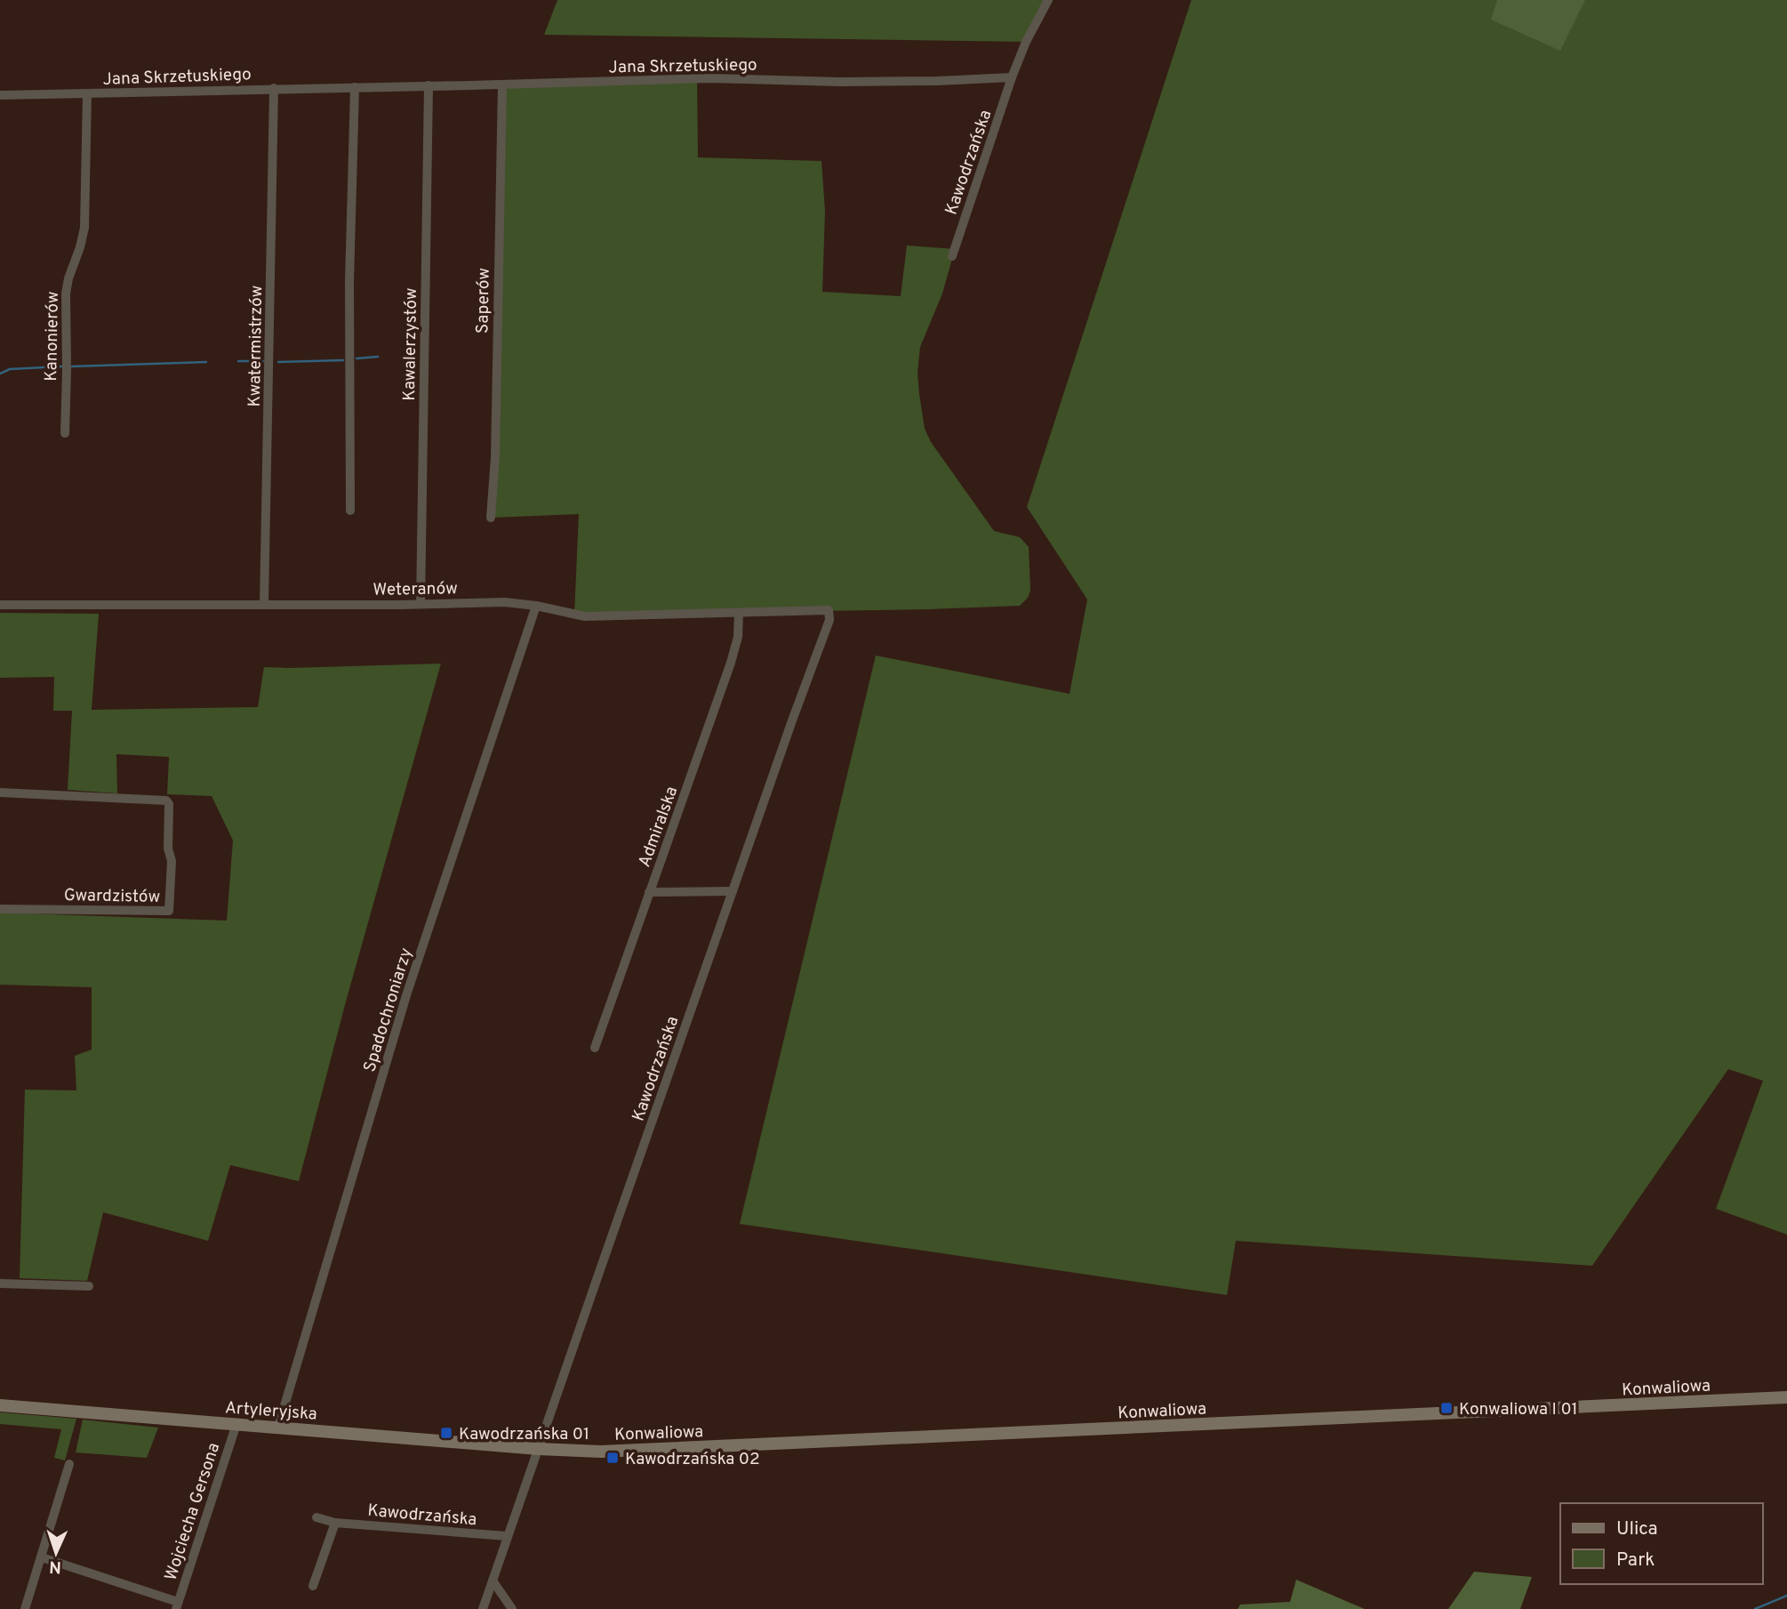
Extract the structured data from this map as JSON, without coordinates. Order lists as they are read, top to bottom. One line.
{"streets":{"street":["Jana Skrzetuskiego","Kawodrzańska","Saperów","Kanonierów","Kawalerzystów","Kwatermistrzów","Weteranów","Admiralska","Gwardzistów","Spadochroniarzy","Konwaliowa","Artyleryjska","Wojciecha Gersona"]},"crossings":[["Jana Skrzetuskiego","Kawodrzańska"],["Jana Skrzetuskiego","Saperów"],["Jana Skrzetuskiego","Kanonierów"],["Jana Skrzetuskiego","Kawalerzystów"],["Jana Skrzetuskiego","Kwatermistrzów"],["Kawodrzańska","Weteranów"],["Kawodrzańska","Konwaliowa"],["Kawodrzańska","Artyleryjska"],["Kawalerzystów","Weteranów"],["Kwatermistrzów","Weteranów"],["Weteranów","Admiralska"],["Weteranów","Spadochroniarzy"],["Spadochroniarzy","Artyleryjska"],["Konwaliowa","Artyleryjska"],["Artyleryjska","Wojciecha Gersona"]],"places":{"transit":["Konwaliowa I 01","Kawodrzańska 01","Kawodrzańska 02"]},"legend":["Ulica","Park"],"north":"bottom"}
